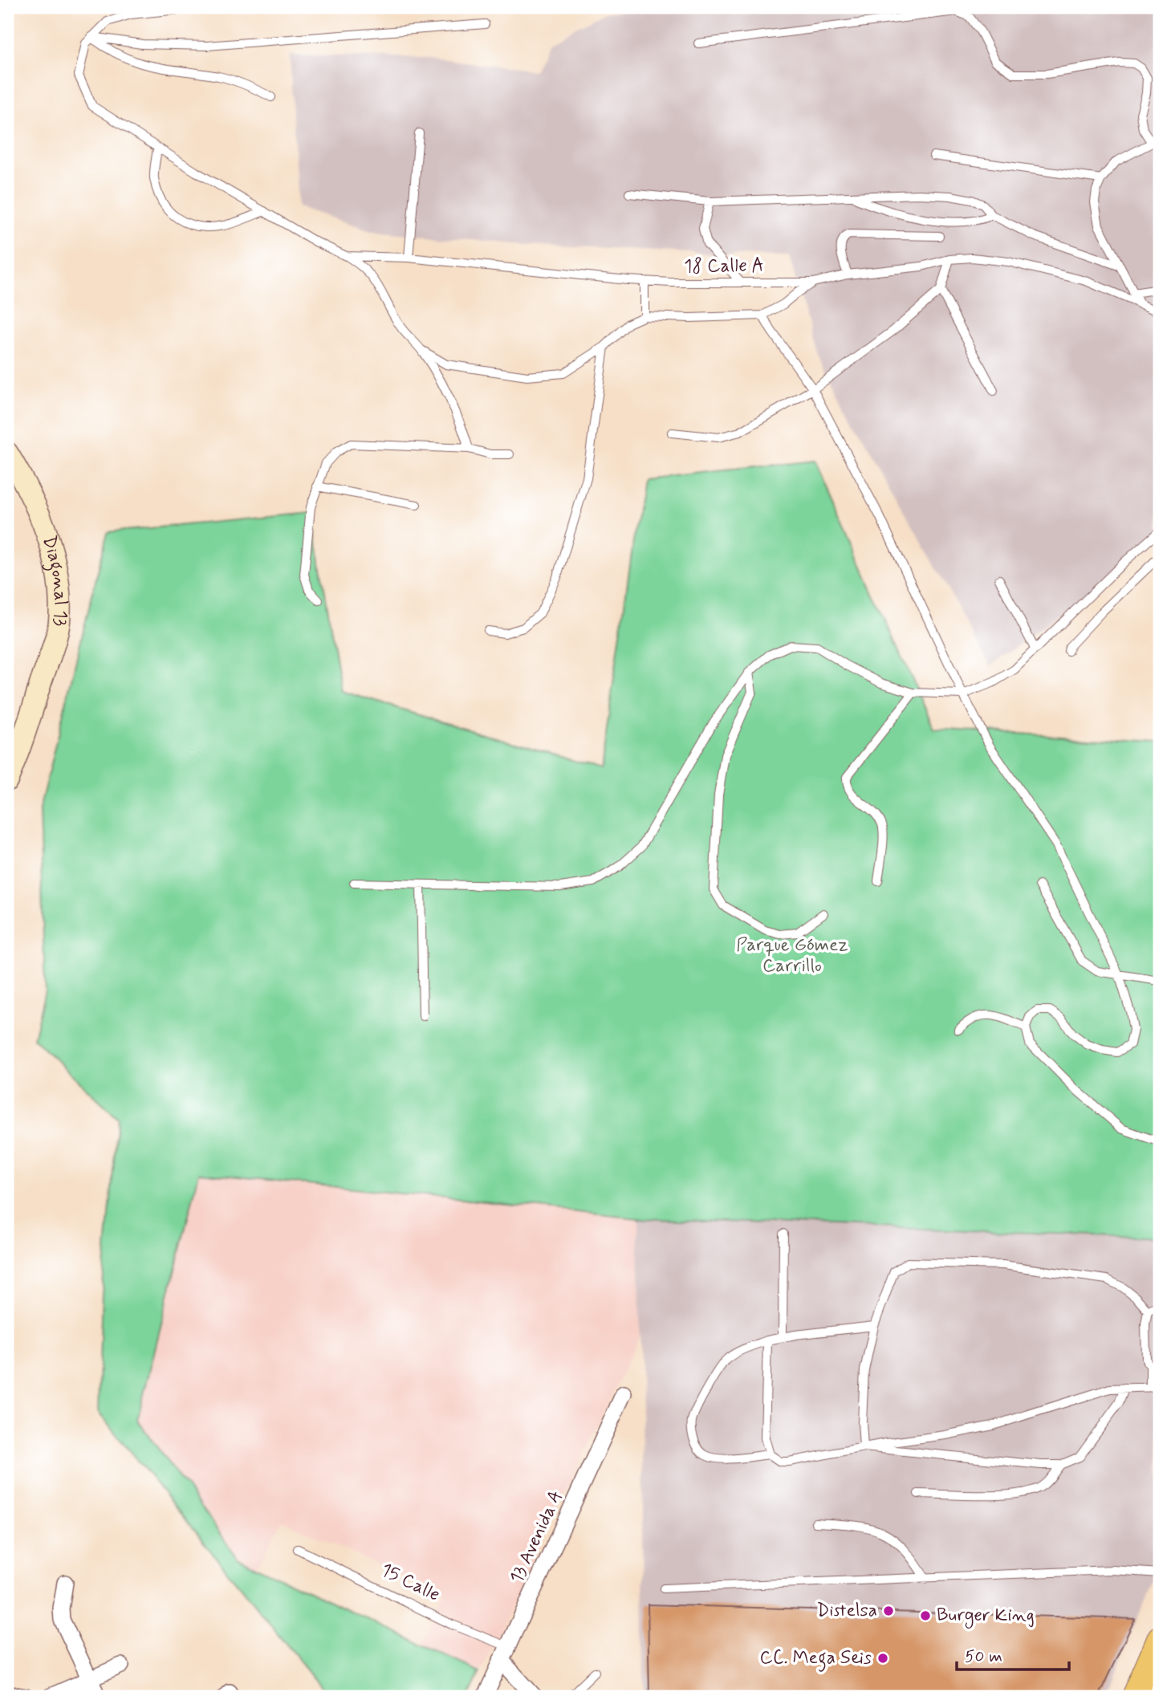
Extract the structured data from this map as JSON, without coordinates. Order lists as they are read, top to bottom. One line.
{"streets":{"street":["Diagonal 13","13 Avenida A","15 Calle"],"lane":["18 Calle A"]},"crossings":[["13 Avenida A","15 Calle"]],"parks":["Parque Gómez Carrillo"],"places":["Distelsa","Burger King","CC. Mega Seis"],"scale_bar":"50 m"}
